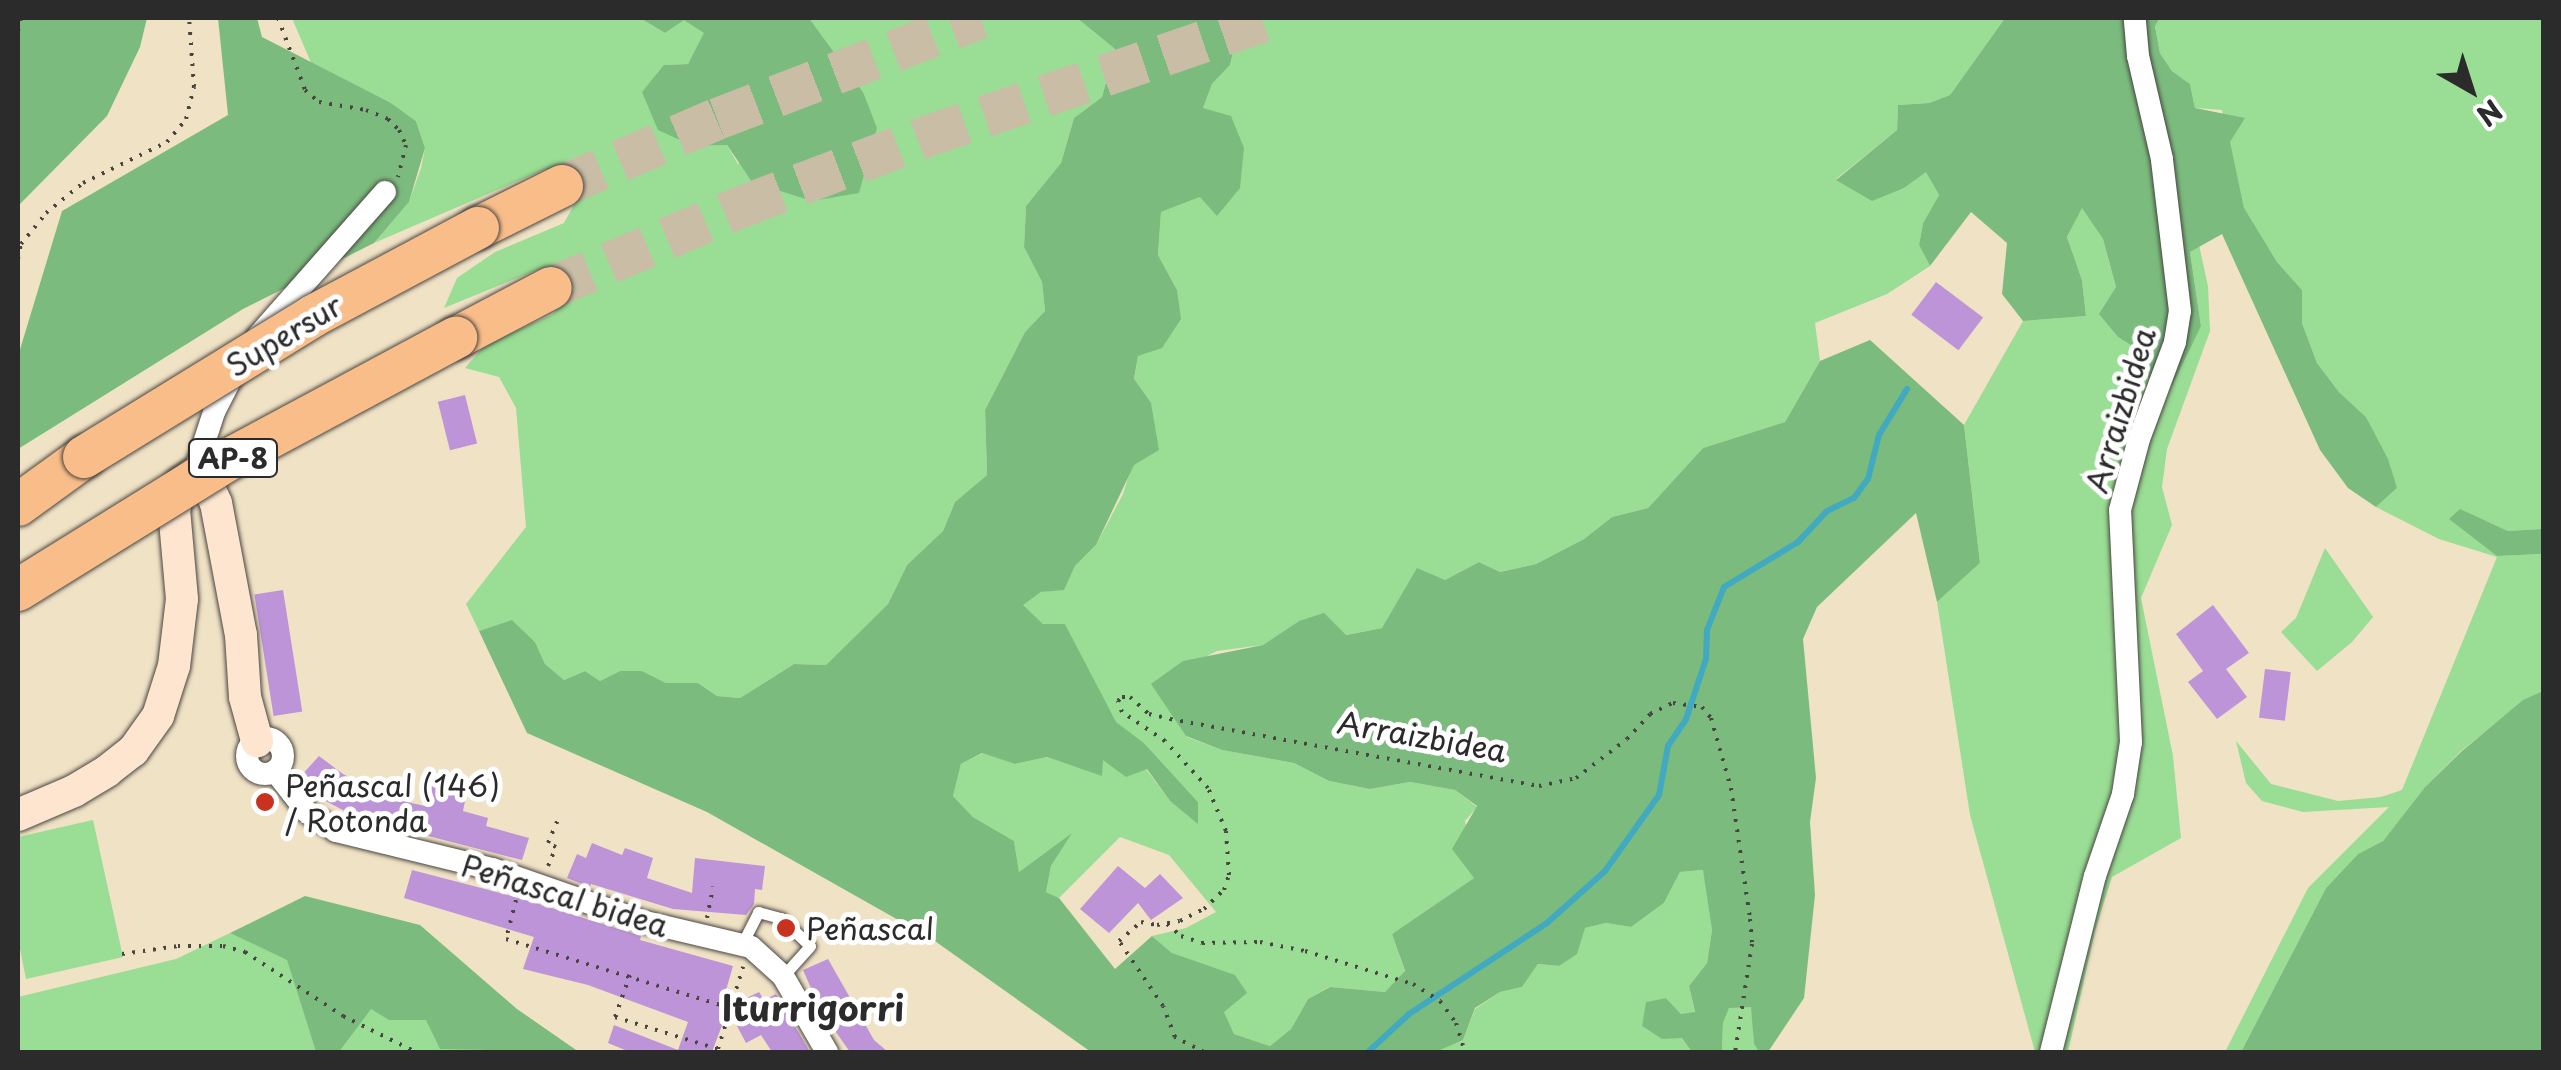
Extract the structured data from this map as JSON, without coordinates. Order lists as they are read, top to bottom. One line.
{"streets":{"highway":["Supersur","AP-8"],"street":["Arraizbidea","Peñascal bidea"]},"districts":["Iturrigorri"],"places":["Peñascal (146) / Rotonda","Peñascal"],"north":"bottom right"}
